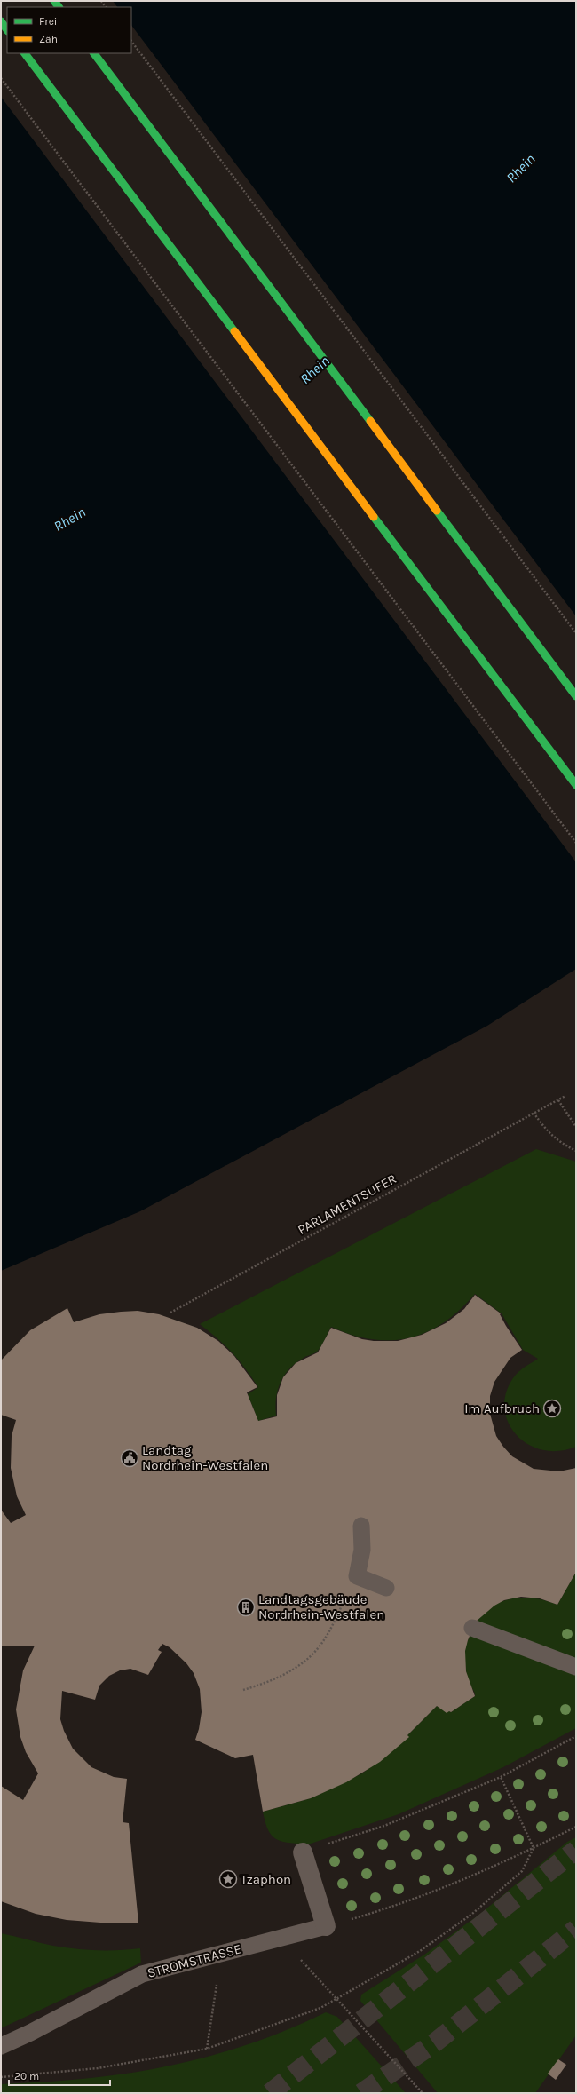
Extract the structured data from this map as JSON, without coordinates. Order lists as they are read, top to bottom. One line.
{"streets":{"lane":["STROMSTRASSE"],"path":["PARLAMENTSUFER"]},"water":["Rhein"],"places":{"place":["Im Aufbruch","Tzaphon"],"public building":["Landtag Nordrhein-Westfalen"],"building":["Landtagsgebäude Nordrhein-Westfalen"]},"legend":["Frei","Zäh"],"scale_bar":"20 m"}
